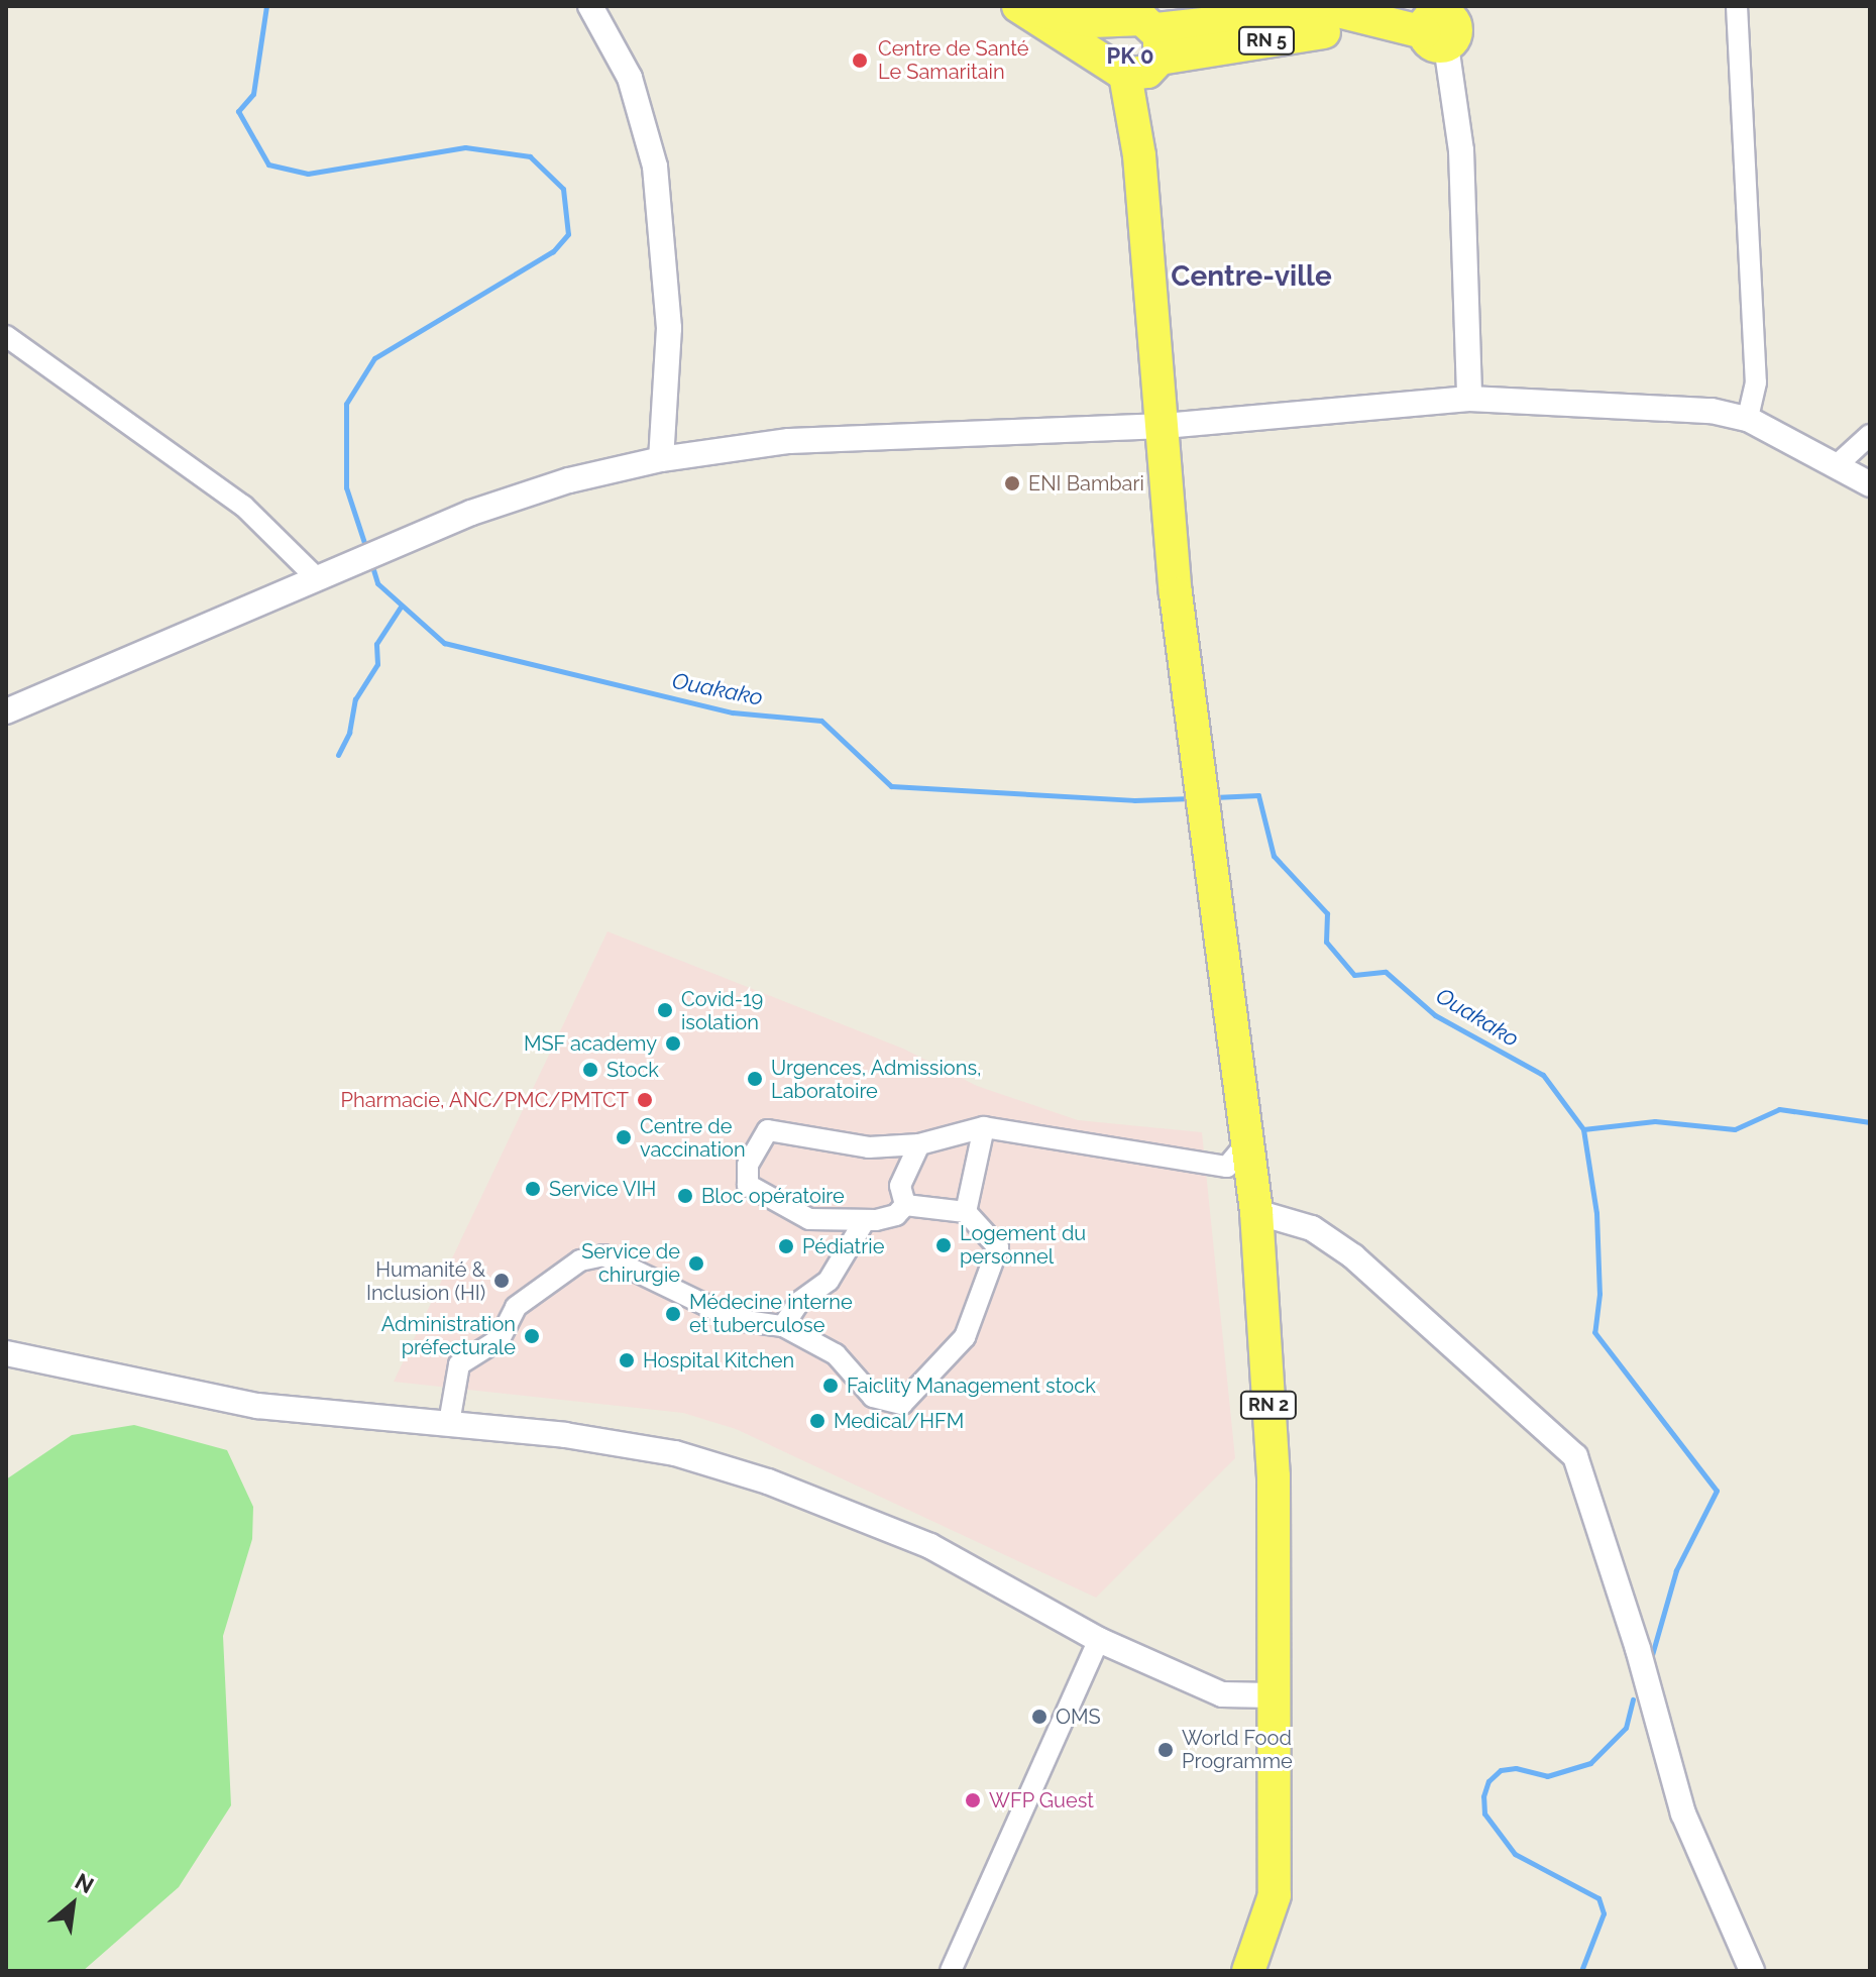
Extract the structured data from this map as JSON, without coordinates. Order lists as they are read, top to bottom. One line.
{"streets":{"main road":["RN 5","RN 2"]},"crossings":[["RN 5","RN 2"]],"districts":["PK 0","Centre-ville"],"water":["Ouakako"],"places":["Centre de Santé Le Samaritain","ENI Bambari","Covid-19 isolation","MSF academy","Stock","Urgences, Admissions, Laboratoire","Pharmacie, ANC/PMC/PMTCT","Centre de vaccination","Service VIH","Bloc opératoire","Logement du personnel","Pédiatrie","Service de chirurgie","Humanité & Inclusion (HI)","Médecine interne et tuberculose","Administration préfecturale","Hospital Kitchen","Faiclity Management stock","Medical/HFM","OMS","World Food Programme","WFP Guest"],"north":"top right"}
